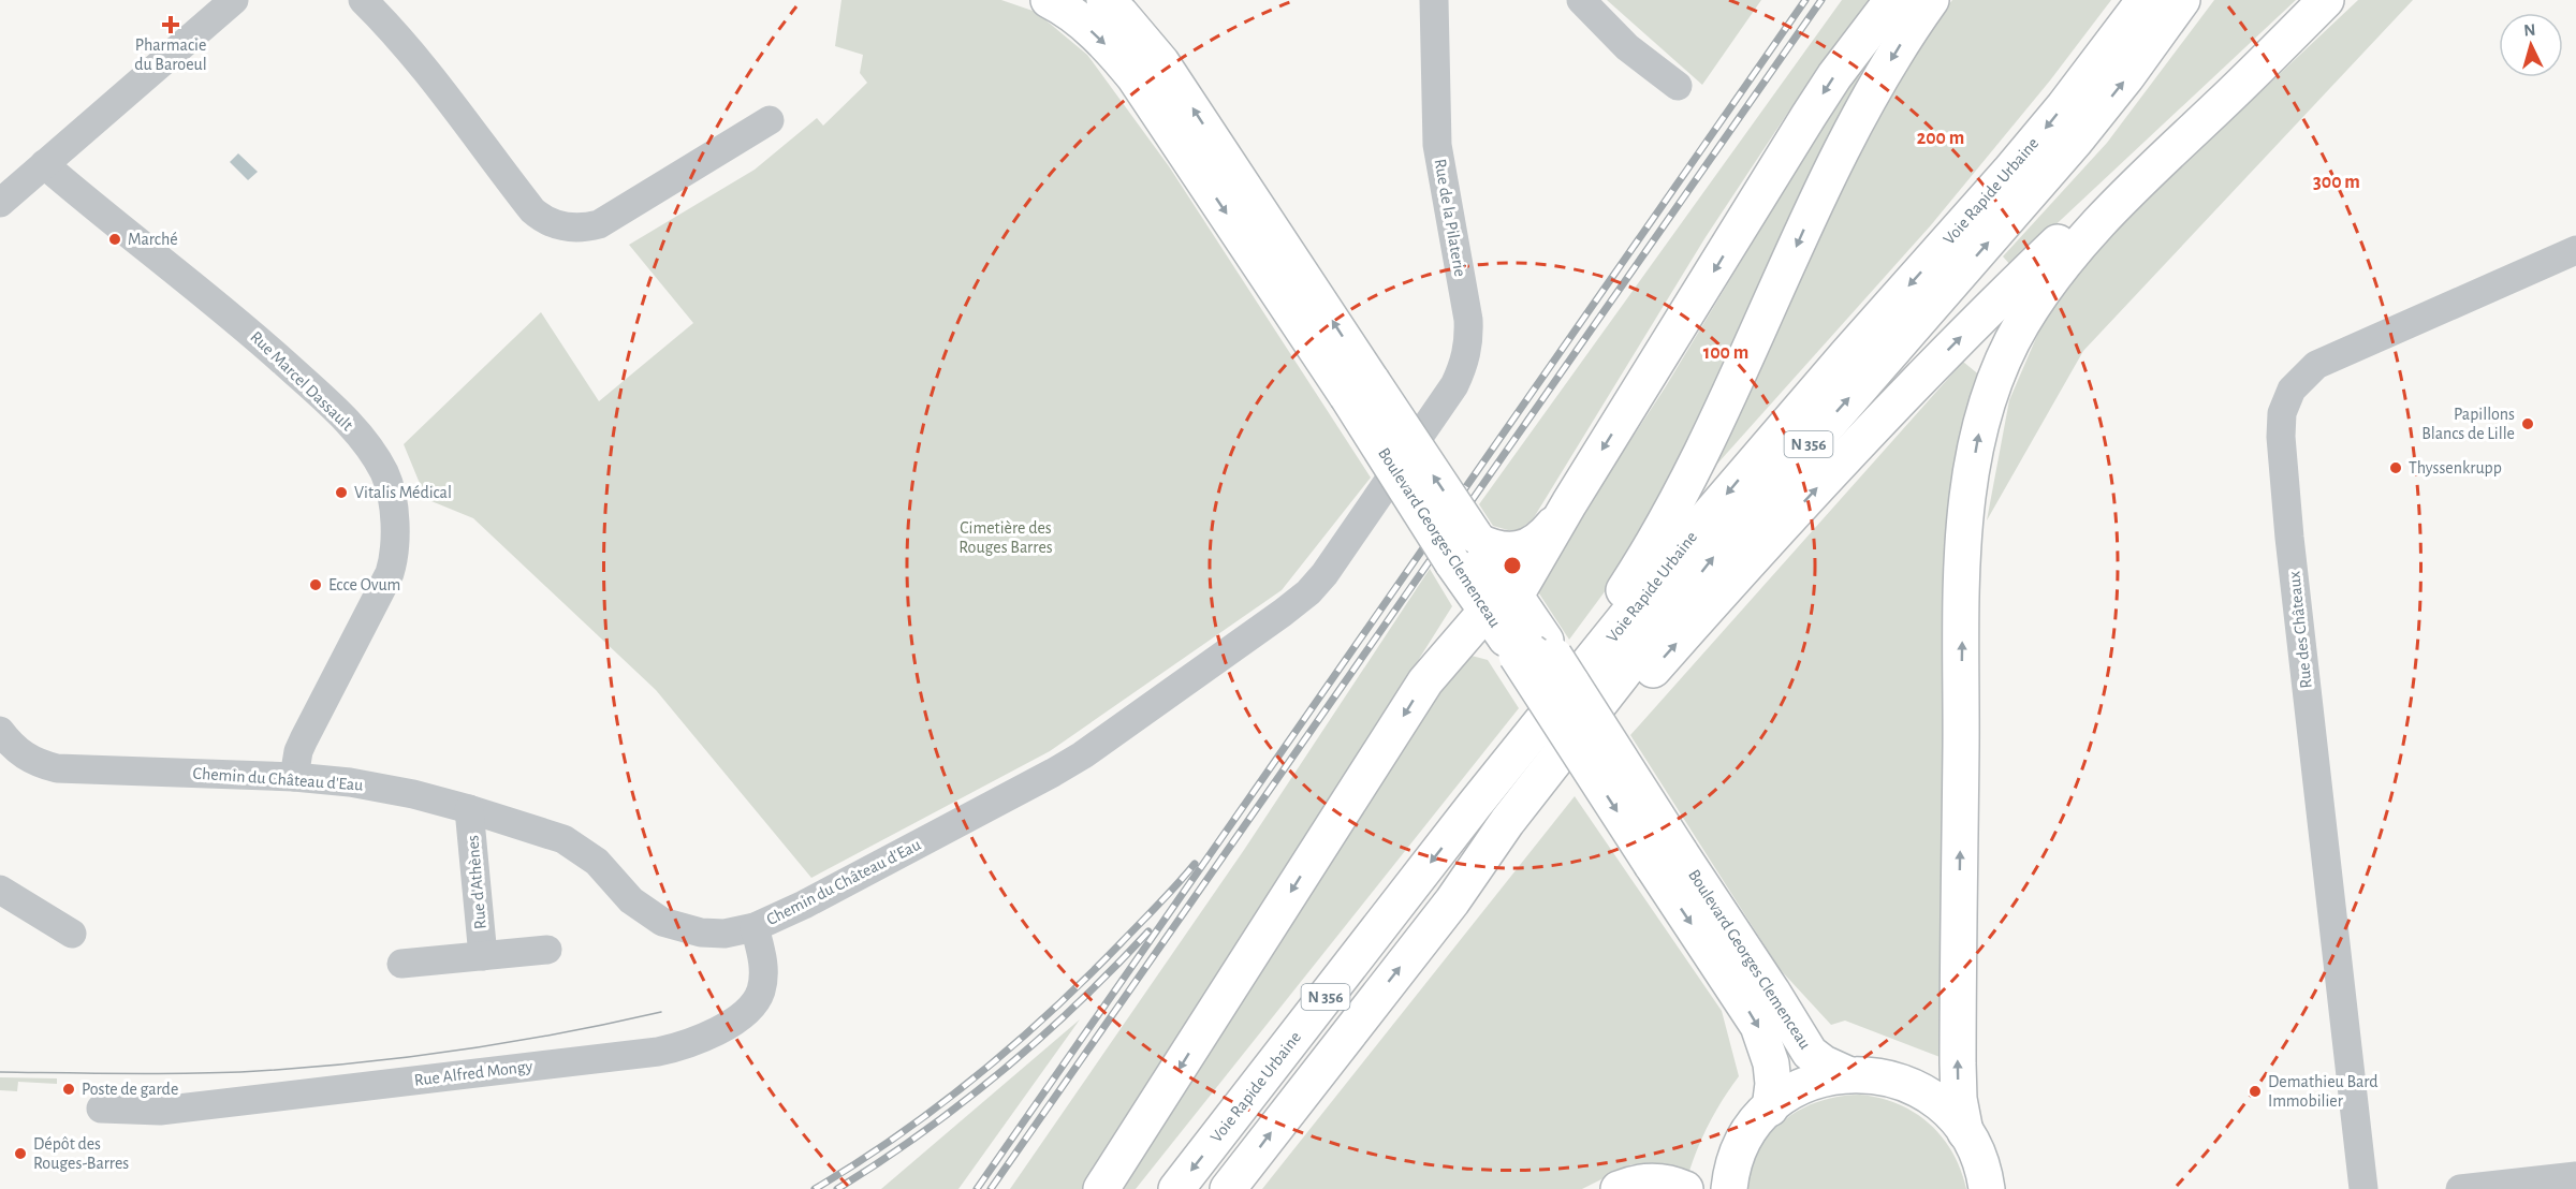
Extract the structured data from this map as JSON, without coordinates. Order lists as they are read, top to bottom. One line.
{"streets":{"main road":["Voie Rapide Urbaine","N 356","Boulevard Georges Clemenceau"],"street":["Rue de la Pilaterie","Rue Marcel Dassault","Rue des Châteaux","Chemin du Château d'Eau","Rue d'Athènes","Rue Alfred Mongy"]},"crossings":[["Rue de la Pilaterie","Chemin du Château d'Eau"],["Rue Marcel Dassault","Chemin du Château d'Eau"],["Chemin du Château d'Eau","Rue d'Athènes"],["Chemin du Château d'Eau","Rue Alfred Mongy"]],"parks":["Cimetière des Rouges Barres"],"places":{"health":["Pharmacie du Baroeul"],"other":["Marché","Papillons Blancs de Lille","Thyssenkrupp","Vitalis Médical","Ecce Ovum","Poste de garde","Demathieu Bard Immobilier","Dépôt des Rouges-Barres"]},"north":"top","rings":["200 m","300 m","100 m"]}
